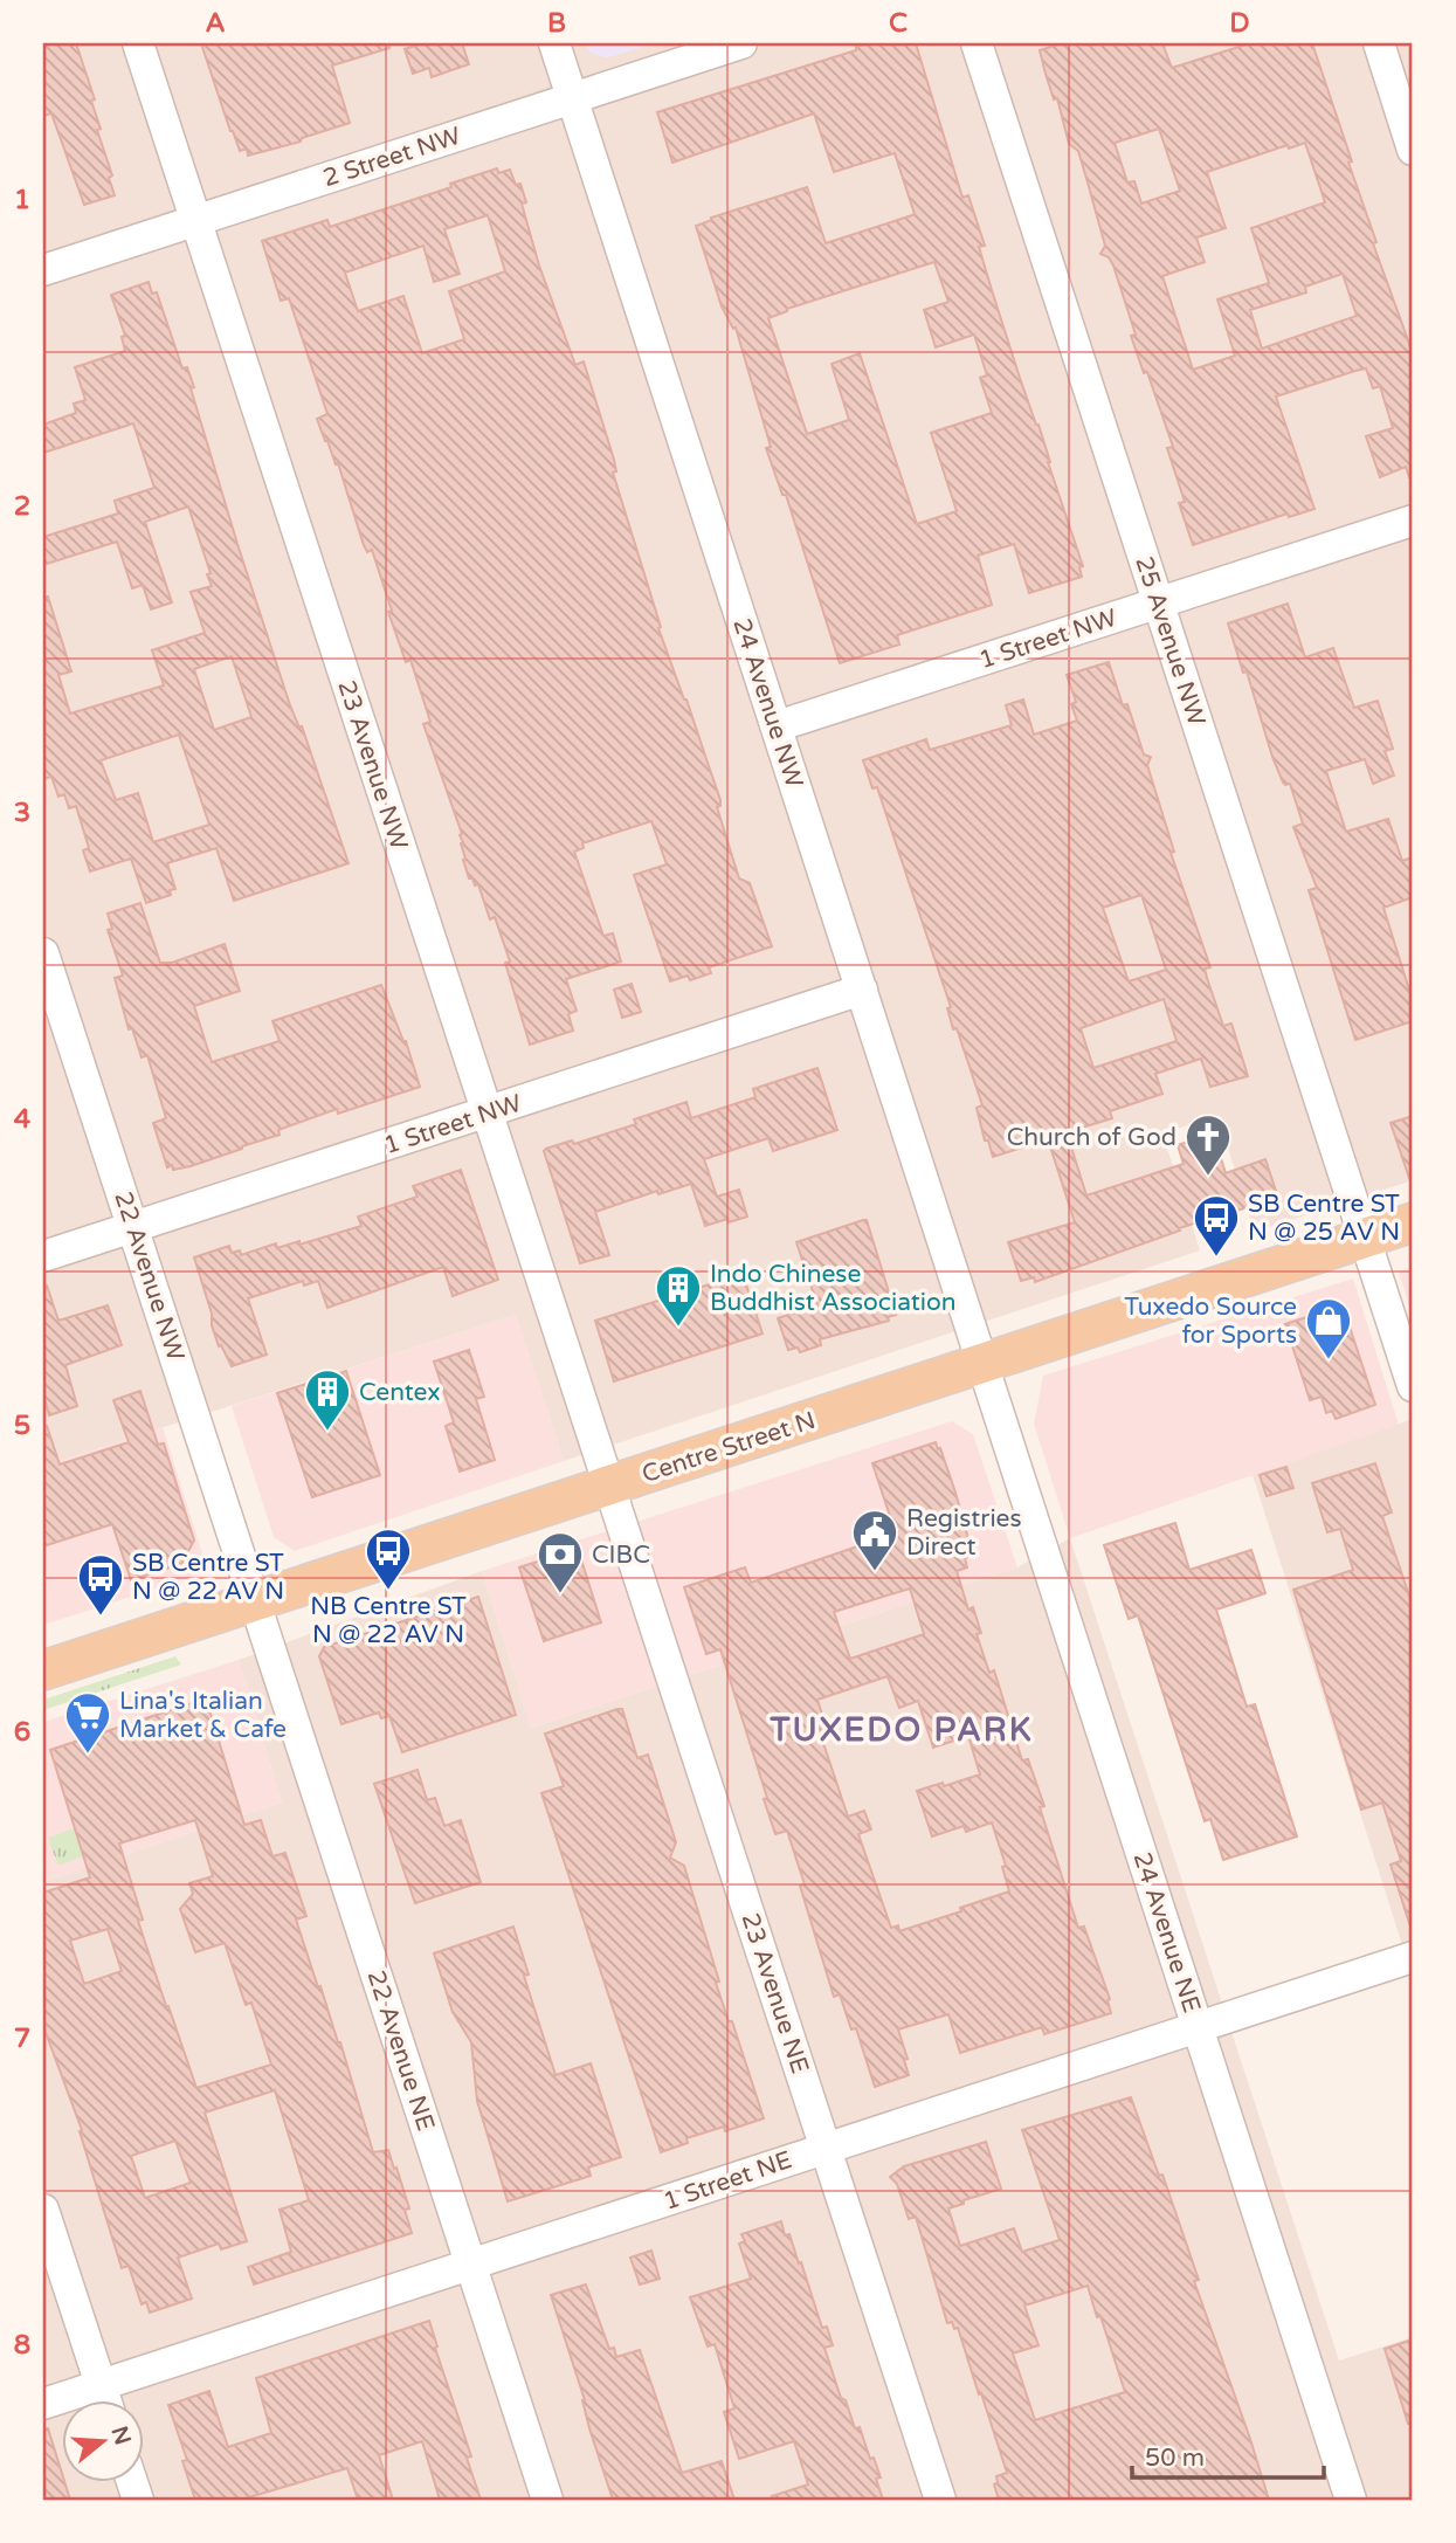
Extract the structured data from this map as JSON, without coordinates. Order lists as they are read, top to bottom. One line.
{"streets":{"main road":["Centre Street N"],"street":["2 Street NW","1 Street NW","25 Avenue NW","24 Avenue NW","23 Avenue NW","22 Avenue NW","24 Avenue NE","23 Avenue NE","22 Avenue NE","1 Street NE"]},"crossings":[["2 Street NW","24 Avenue NW"],["2 Street NW","23 Avenue NW"],["1 Street NW","25 Avenue NW"],["1 Street NW","24 Avenue NW"],["1 Street NW","23 Avenue NW"],["1 Street NW","22 Avenue NW"],["25 Avenue NW","Centre Street N"],["24 Avenue NW","Centre Street N"],["24 Avenue NW","24 Avenue NE"],["23 Avenue NW","Centre Street N"],["23 Avenue NW","23 Avenue NE"],["22 Avenue NW","Centre Street N"],["22 Avenue NW","22 Avenue NE"],["Centre Street N","24 Avenue NE"],["Centre Street N","23 Avenue NE"],["Centre Street N","22 Avenue NE"],["24 Avenue NE","1 Street NE"],["23 Avenue NE","1 Street NE"],["22 Avenue NE","1 Street NE"]],"districts":["TUXEDO PARK"],"places":{"church":["Church of God"],"bus stop":["SB Centre ST N @ 25 AV N","NB Centre ST N @ 22 AV N","SB Centre ST N @ 22 AV N"],"building":["Indo Chinese Buddhist Association","Centex"],"shop":["Tuxedo Source for Sports"],"public building":["Registries Direct"],"bank":["CIBC"],"supermarket":["Lina's Italian Market & Cafe"]},"scale_bar":"50 m","north":"right","grid":{"columns":["A","B","C","D"],"rows":["1","2","3","4","5","6","7","8"]}}
